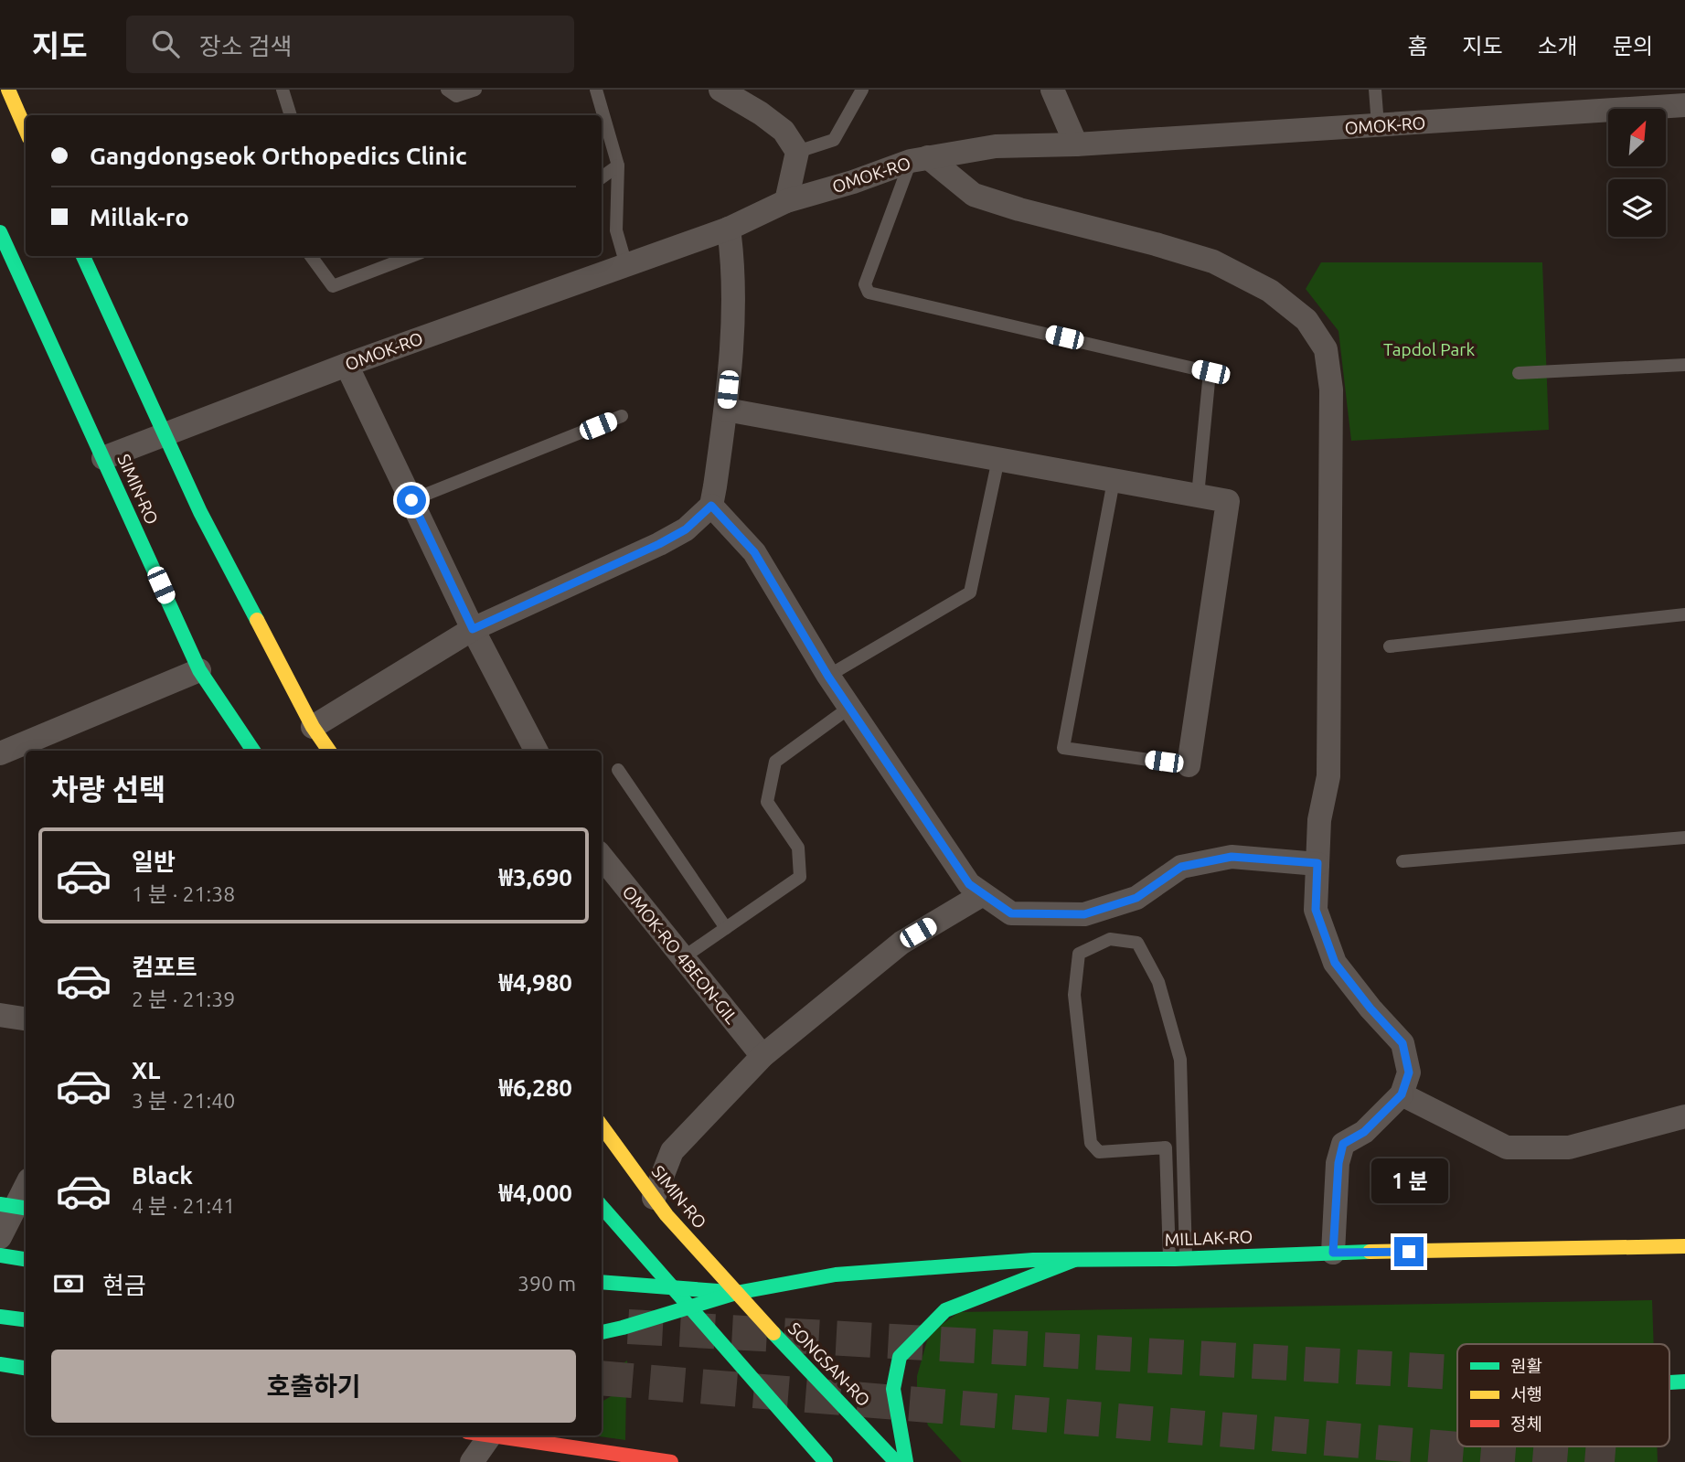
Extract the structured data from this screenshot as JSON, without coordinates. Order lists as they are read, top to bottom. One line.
{"streets":{"main road":["SIMIN-RO","MILLAK-RO","SONGSAN-RO"],"street":["OMOK-RO","OMOK-RO 4BEON-GIL"]},"crossings":[["OMOK-RO","SIMIN-RO"],["SIMIN-RO","MILLAK-RO"],["SIMIN-RO","SONGSAN-RO"],["MILLAK-RO","SONGSAN-RO"]],"parks":["Tapdol Park"],"legend":["원활","서행","정체"],"north":"top right","page":{"header":"지도","search":"장소 검색","nav":["홈","지도","소개","문의"],"banner":["Gangdongseok Orthopedics Clinic","Millak-ro"],"heading":"차량 선택","list":[{"name":"일반","note":"1 분 · 21:38","value":"₩3,690"},{"name":"컴포트","note":"2 분 · 21:39","value":"₩4,980"},{"name":"XL","note":"3 분 · 21:40","value":"₩6,280"},{"name":"Black","note":"4 분 · 21:41","value":"₩4,000"}],"bubble":"1 분","pay":["현금","390 m"],"buttons":"호출하기"}}
